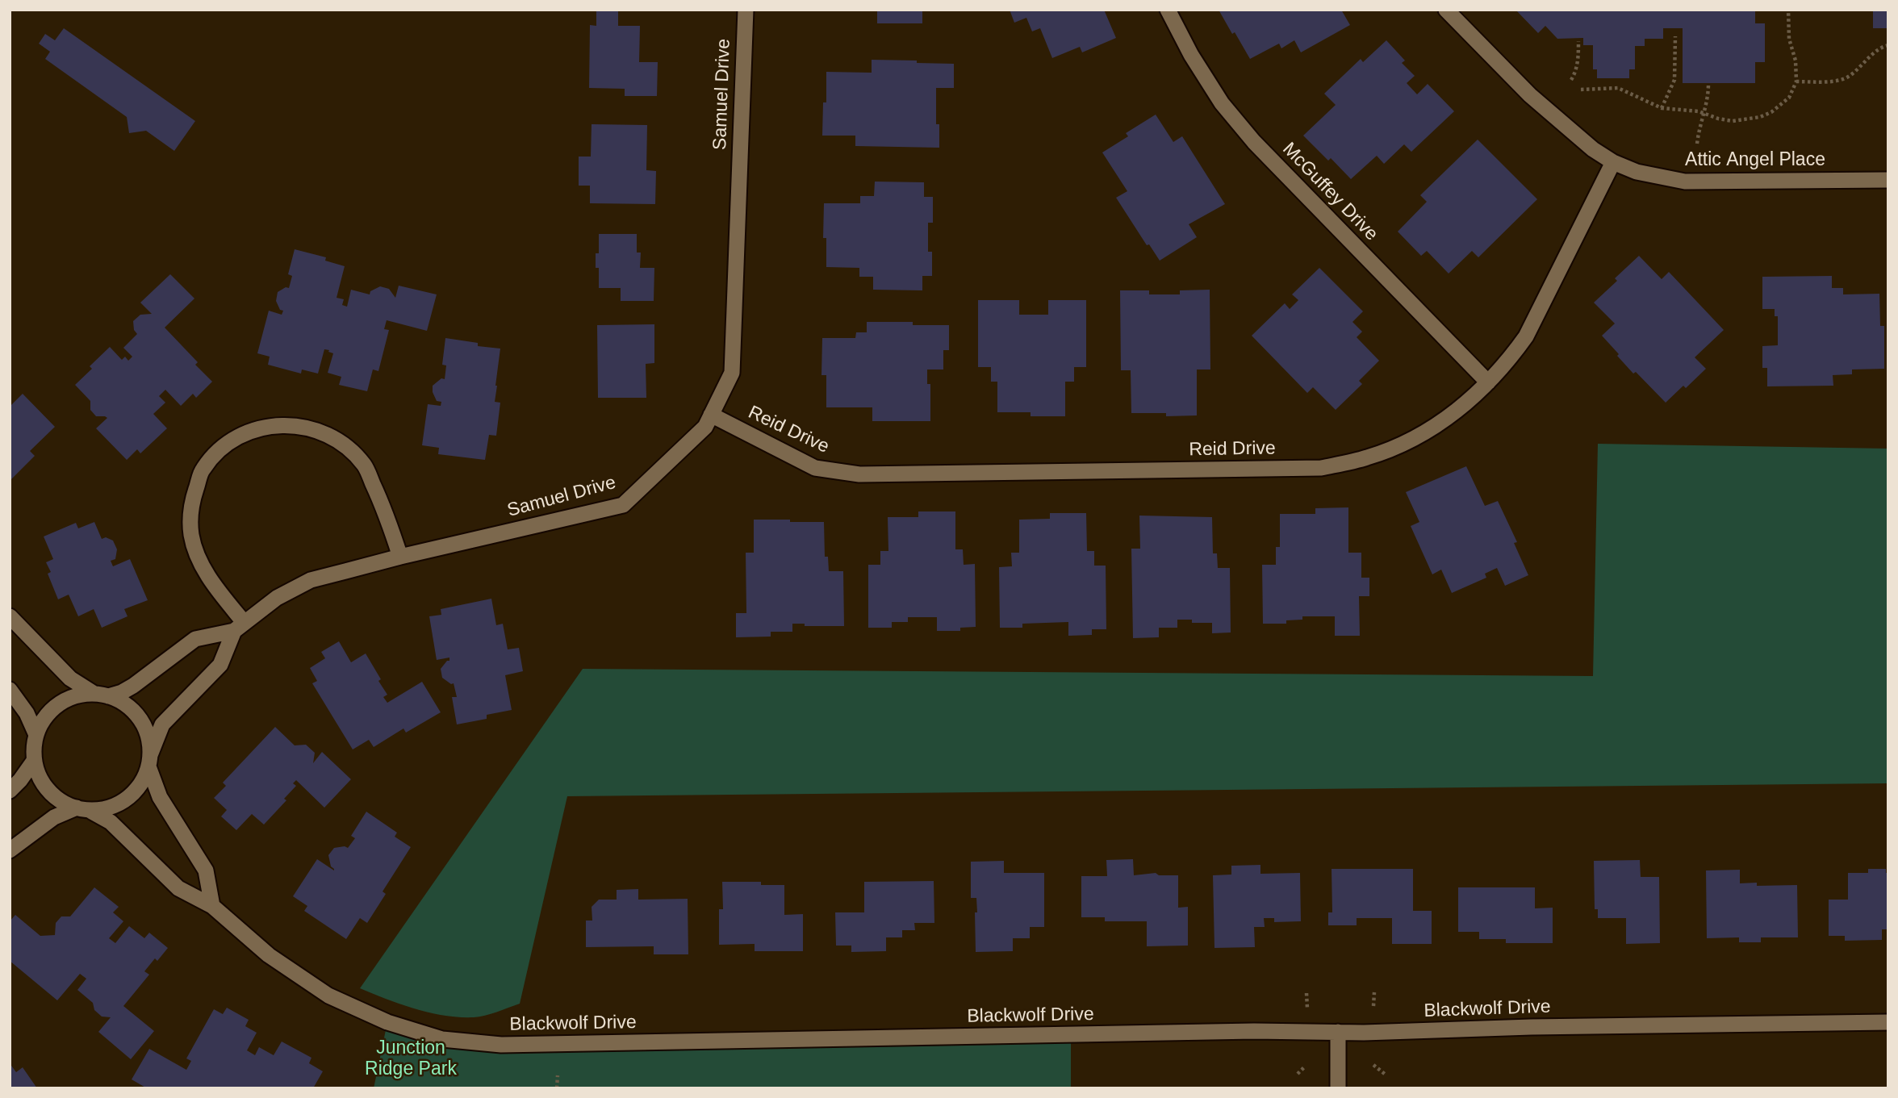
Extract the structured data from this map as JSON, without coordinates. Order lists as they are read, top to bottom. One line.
{"streets":{"street":["Samuel Drive","Attic Angel Place","McGuffey Drive","Reid Drive","Blackwolf Drive"]},"crossings":[["Samuel Drive","Reid Drive"],["Samuel Drive","Blackwolf Drive"],["Attic Angel Place","Reid Drive"],["McGuffey Drive","Reid Drive"]],"parks":["Junction Ridge Park"]}
